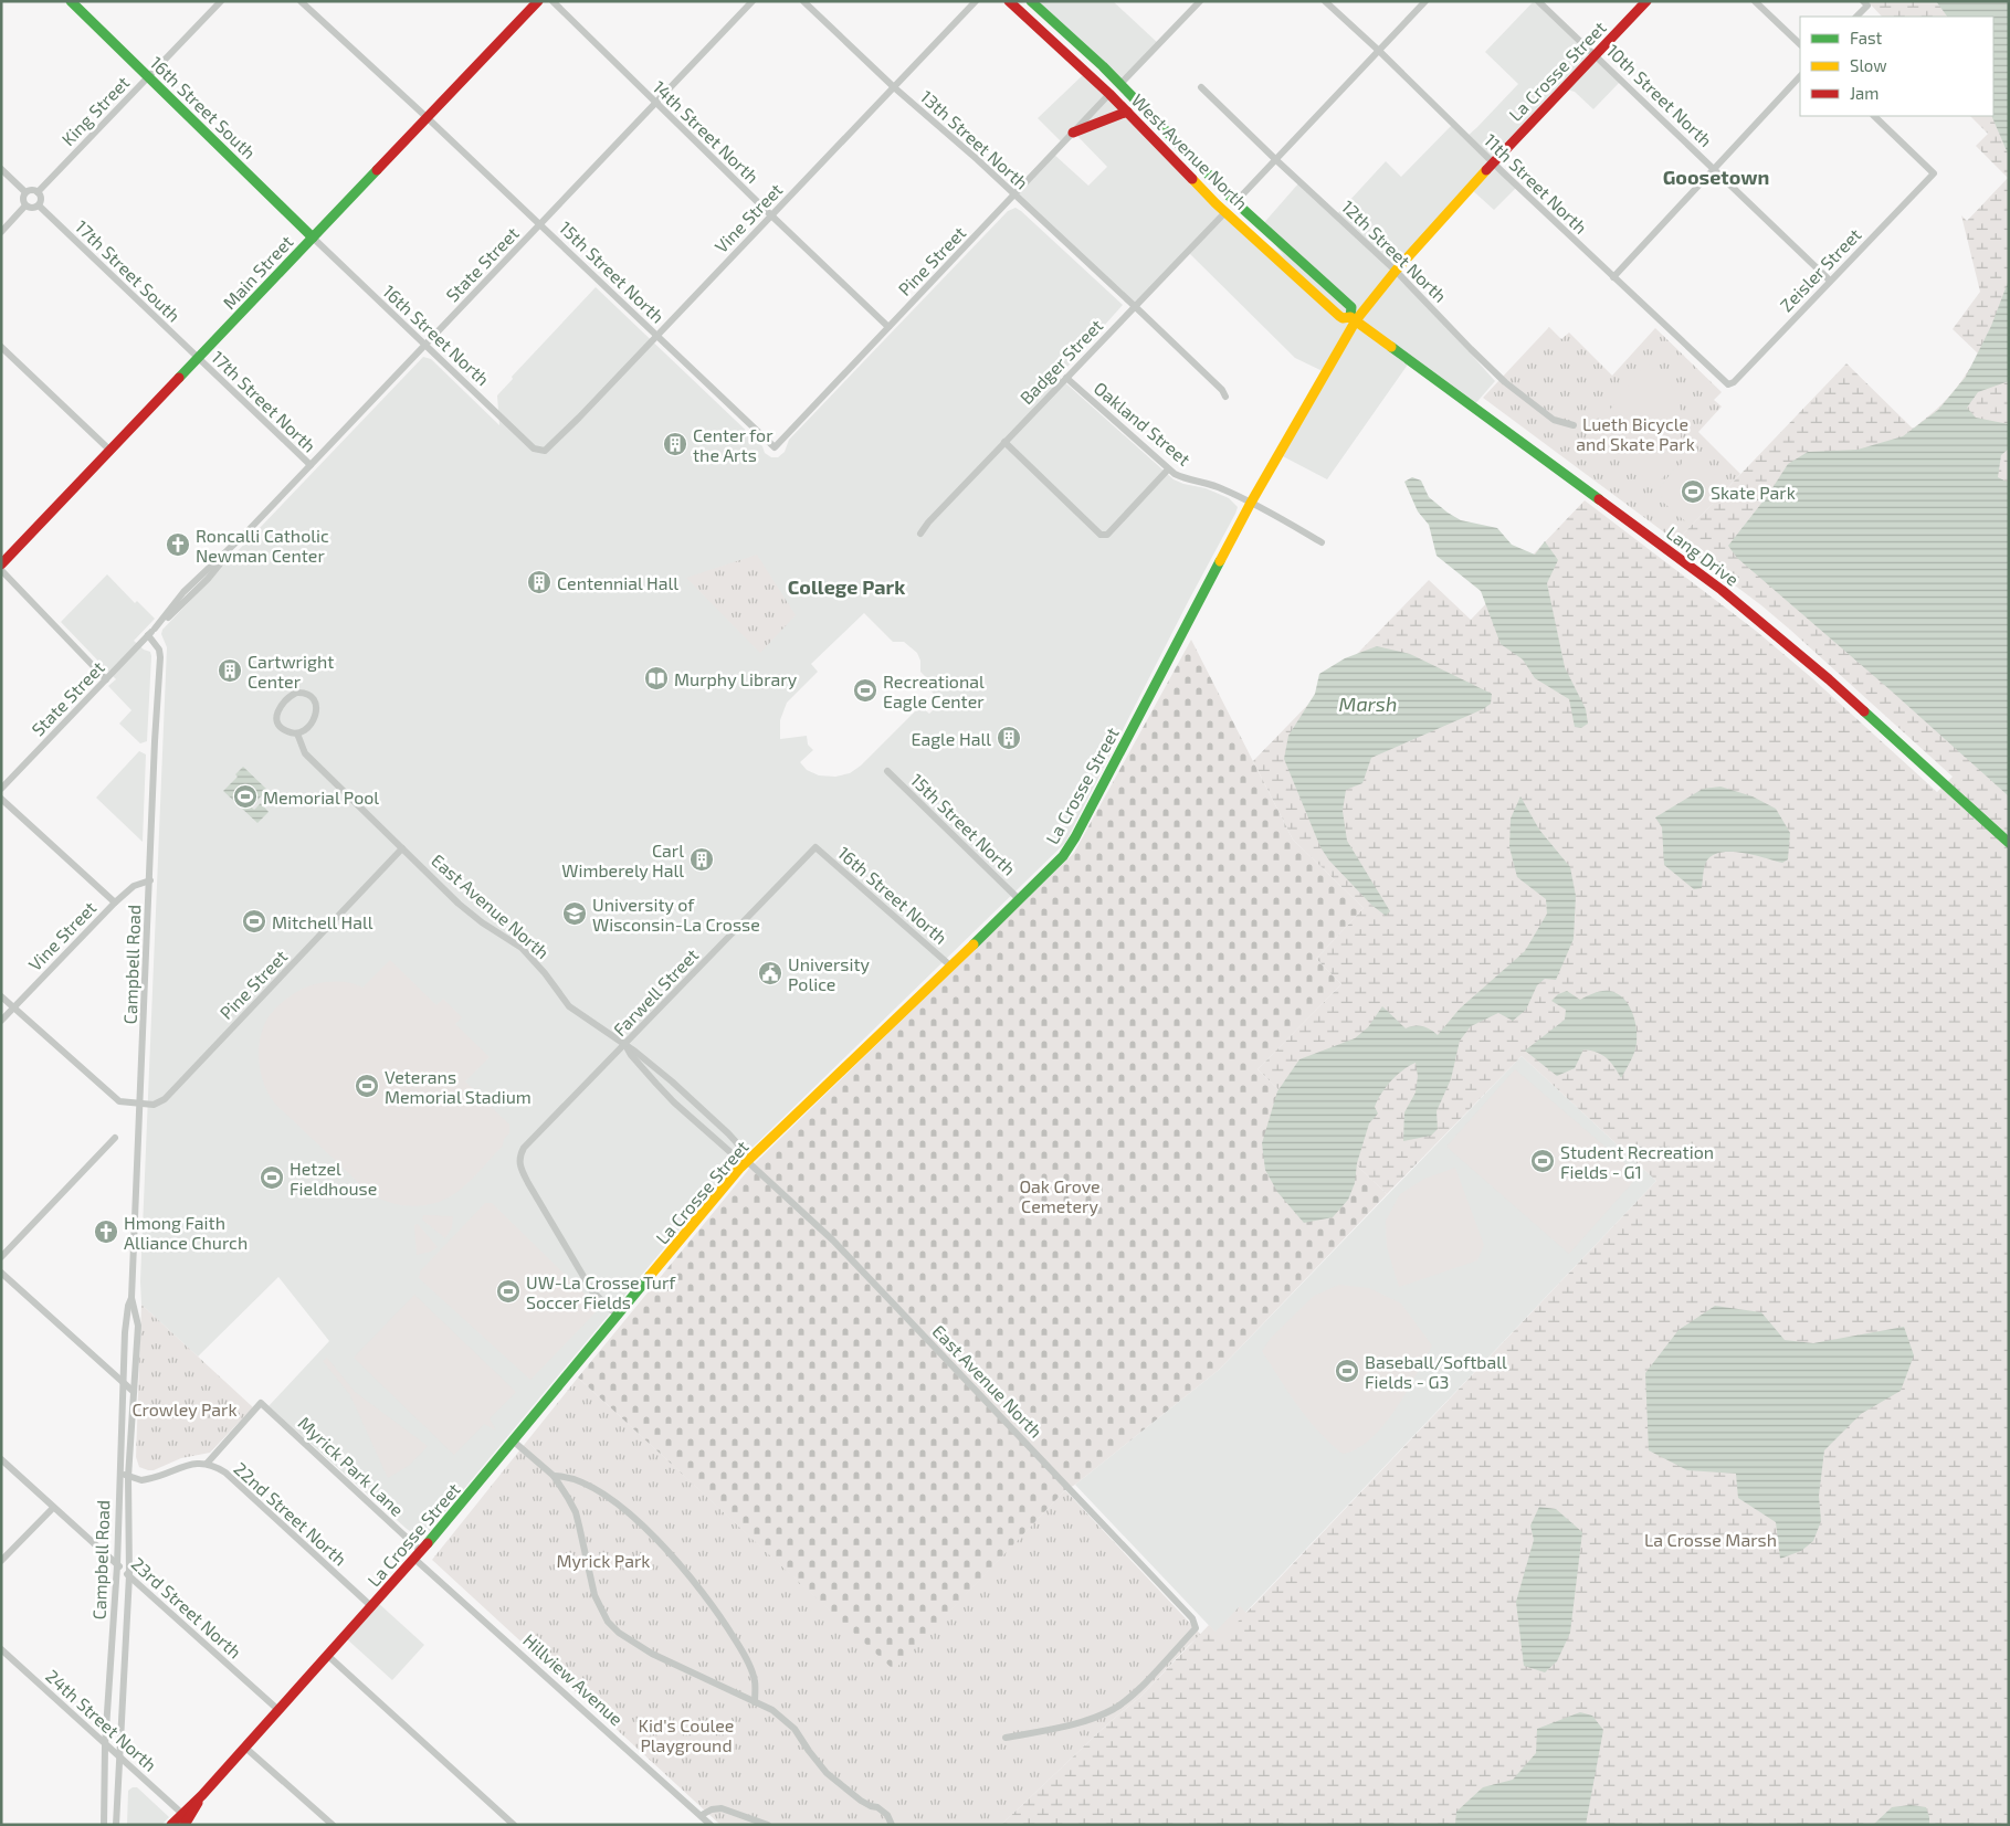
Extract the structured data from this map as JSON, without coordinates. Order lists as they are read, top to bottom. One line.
{"streets":{"main road":["La Crosse Street","16th Street South","West Avenue North","Main Street","Lang Drive"],"street":["10th Street North","King Street","14th Street North","13th Street North","11th Street North","Vine Street","12th Street North","Pine Street","State Street","Zeisler Street","17th Street South","15th Street North","16th Street North","Badger Street","17th Street North","Oakland Street","East Avenue North","Campbell Road","Farwell Street","Myrick Park Lane","22nd Street North","23rd Street North","Hillview Avenue","24th Street North"]},"crossings":[["La Crosse Street","10th Street North"],["La Crosse Street","West Avenue North"],["La Crosse Street","11th Street North"],["La Crosse Street","12th Street North"],["La Crosse Street","15th Street North"],["La Crosse Street","16th Street North"],["La Crosse Street","Oakland Street"],["La Crosse Street","Lang Drive"],["La Crosse Street","East Avenue North"],["La Crosse Street","Farwell Street"],["La Crosse Street","Myrick Park Lane"],["La Crosse Street","22nd Street North"],["La Crosse Street","23rd Street North"],["La Crosse Street","Hillview Avenue"],["La Crosse Street","24th Street North"],["10th Street North","Zeisler Street"],["16th Street South","King Street"],["16th Street South","Main Street"],["16th Street South","16th Street North"],["King Street","17th Street South"],["14th Street North","Vine Street"],["14th Street North","Pine Street"],["14th Street North","State Street"],["13th Street North","Vine Street"],["13th Street North","Pine Street"],["13th Street North","Badger Street"],["West Avenue North","Pine Street"],["West Avenue North","Badger Street"],["West Avenue North","Lang Drive"],["11th Street North","Zeisler Street"],["Vine Street","15th Street North"],["Vine Street","16th Street North"],["Vine Street","Campbell Road"],["Pine Street","15th Street North"],["Pine Street","East Avenue North"],["Pine Street","Campbell Road"],["State Street","15th Street North"],["State Street","16th Street North"],["State Street","17th Street North"],["State Street","Campbell Road"],["17th Street South","Main Street"],["17th Street South","17th Street North"],["Main Street","15th Street North"],["Main Street","16th Street North"],["Main Street","17th Street North"],["16th Street North","Farwell Street"],["Badger Street","Oakland Street"],["East Avenue North","Farwell Street"],["Campbell Road","22nd Street North"],["Campbell Road","23rd Street North"],["Campbell Road","24th Street North"],["Myrick Park Lane","22nd Street North"],["Myrick Park Lane","Hillview Avenue"]],"districts":["Goosetown","College Park"],"water":["Marsh"],"parks":["Lueth Bicycle and Skate Park","Oak Grove Cemetery","Crowley Park","La Crosse Marsh","Myrick Park","Kid's Coulee Playground"],"places":{"building":["Center for the Arts","Centennial Hall","Cartwright Center","Eagle Hall","Carl Wimberely Hall"],"sports":["Skate Park","Recreational Eagle Center","Memorial Pool","Mitchell Hall","Veterans Memorial Stadium","Student Recreation Fields - G1","Hetzel Fieldhouse","UW-La Crosse Turf Soccer Fields","Baseball/Softball Fields - G3"],"church":["Roncalli Catholic Newman Center","Hmong Faith Alliance Church"],"library":["Murphy Library"],"school or university":["University of Wisconsin-La Crosse"],"public building":["University Police"]},"legend":["Fast","Slow","Jam"]}
